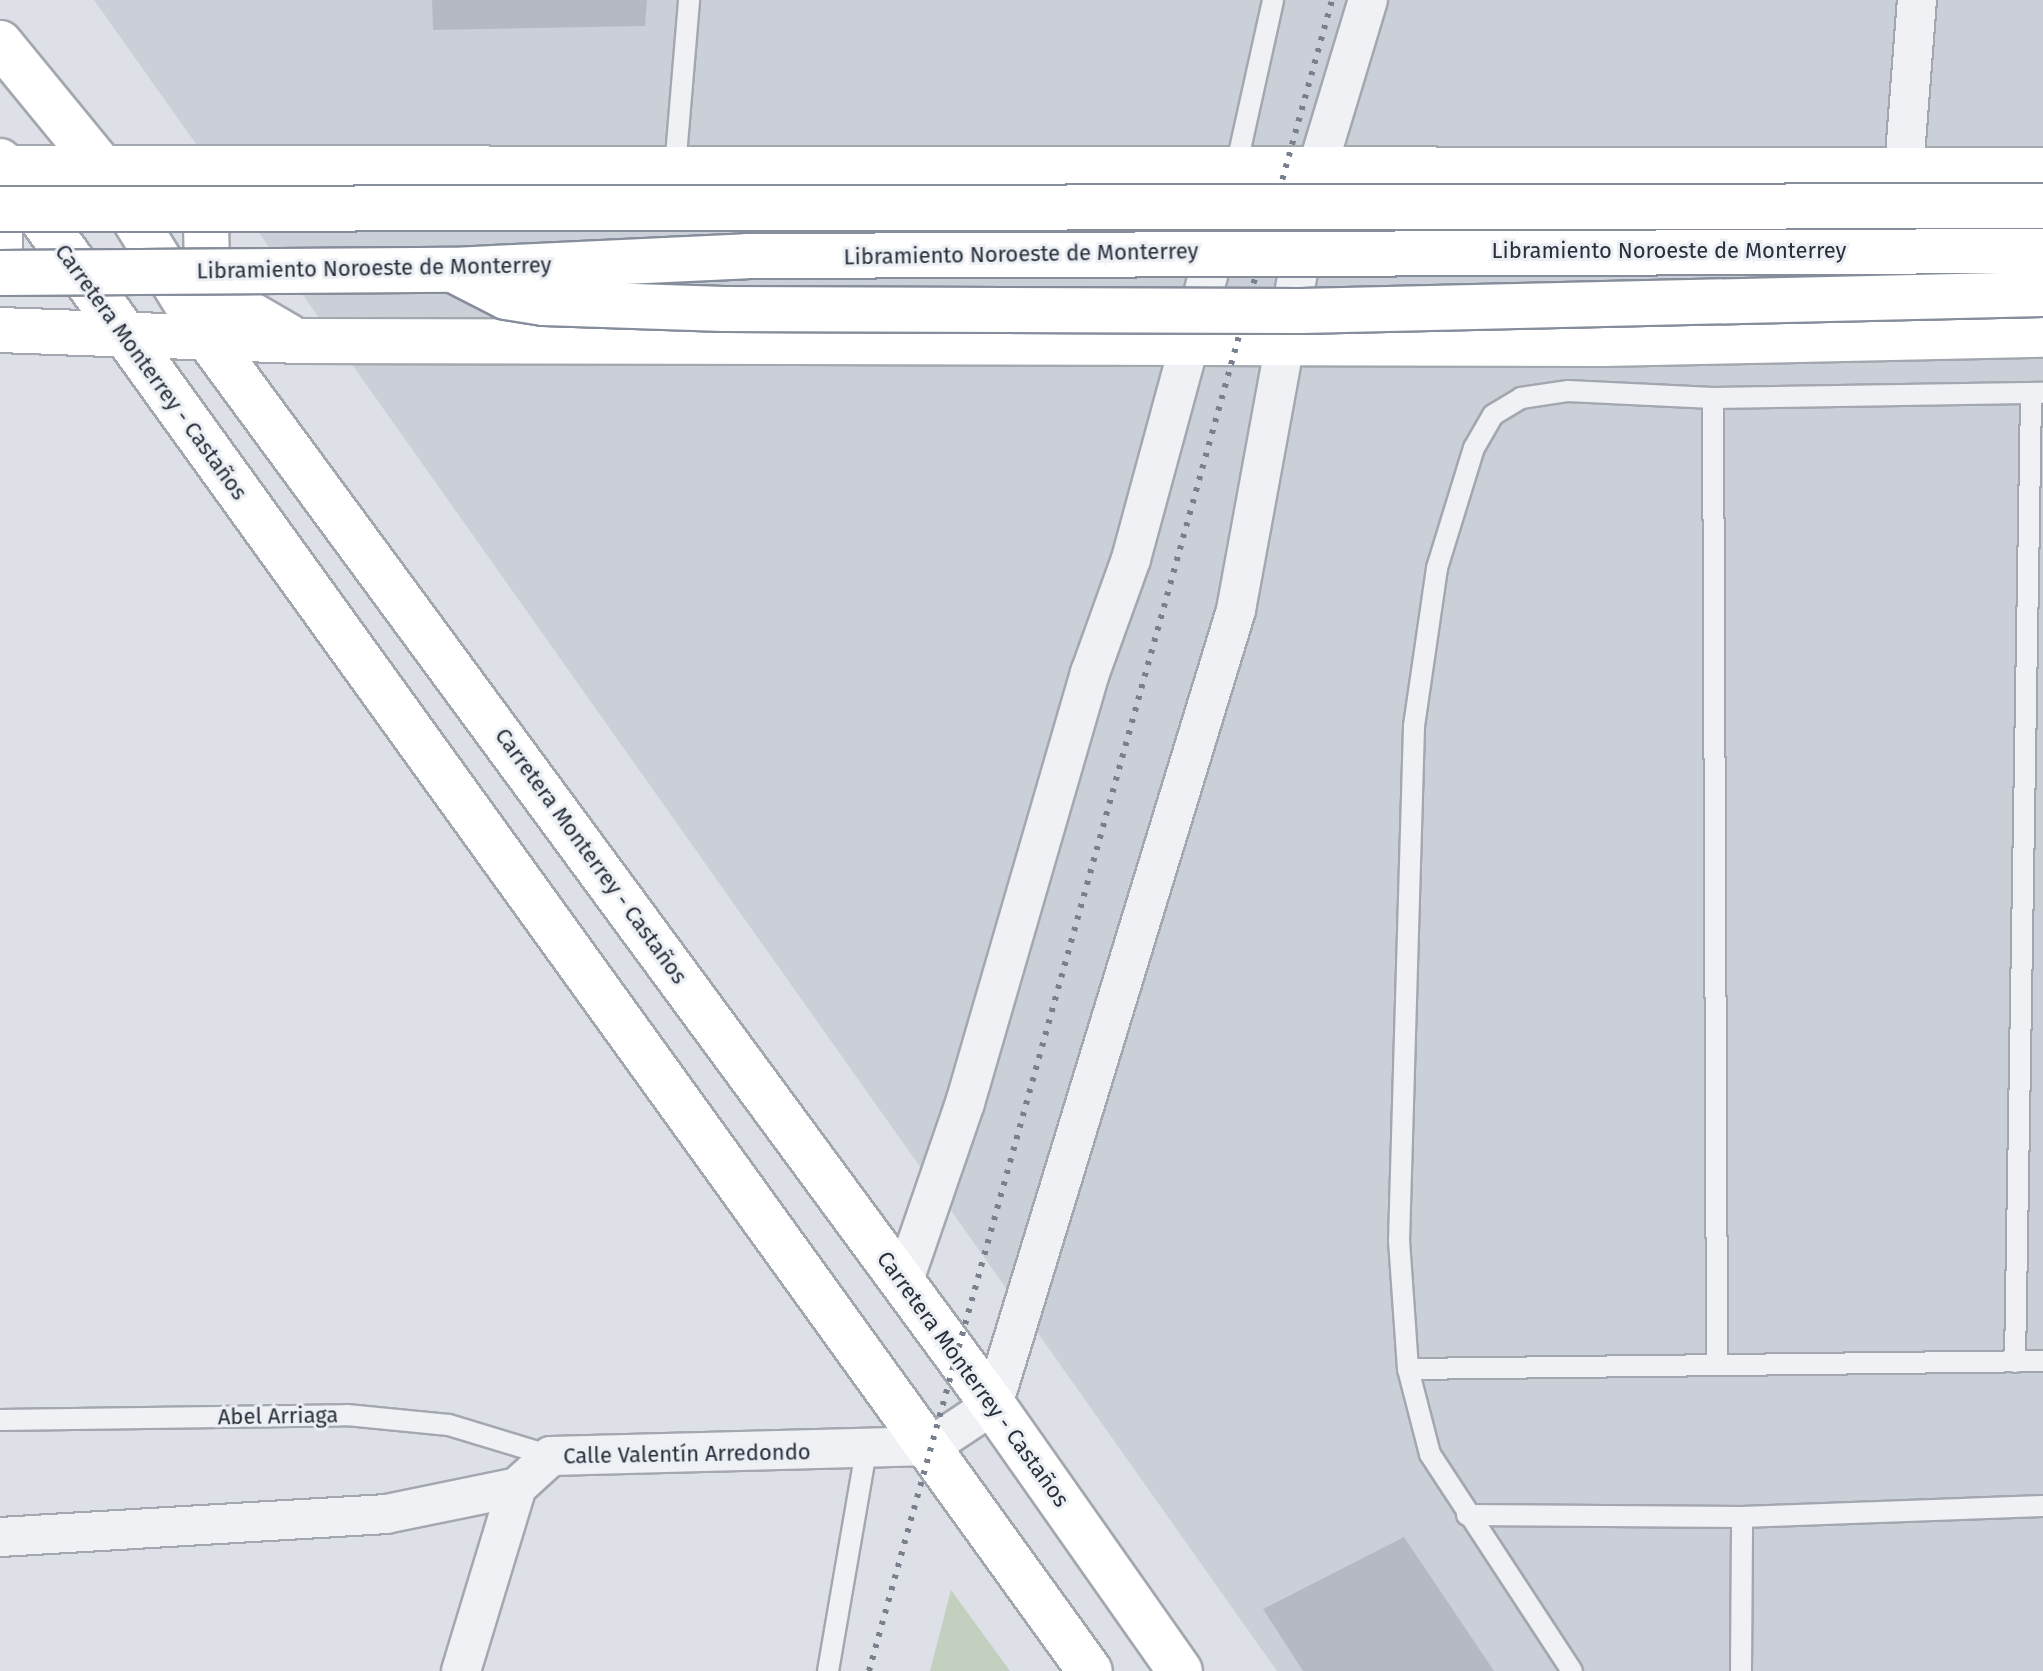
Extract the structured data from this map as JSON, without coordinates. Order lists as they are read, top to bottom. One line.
{"streets":{"main road":["Libramiento Noroeste de Monterrey","Carretera Monterrey - Castaños"],"street":["Calle Valentín Arredondo"],"lane":["Abel Arriaga"]},"crossings":[["Libramiento Noroeste de Monterrey","Carretera Monterrey - Castaños"],["Carretera Monterrey - Castaños","Calle Valentín Arredondo"],["Abel Arriaga","Calle Valentín Arredondo"]]}
